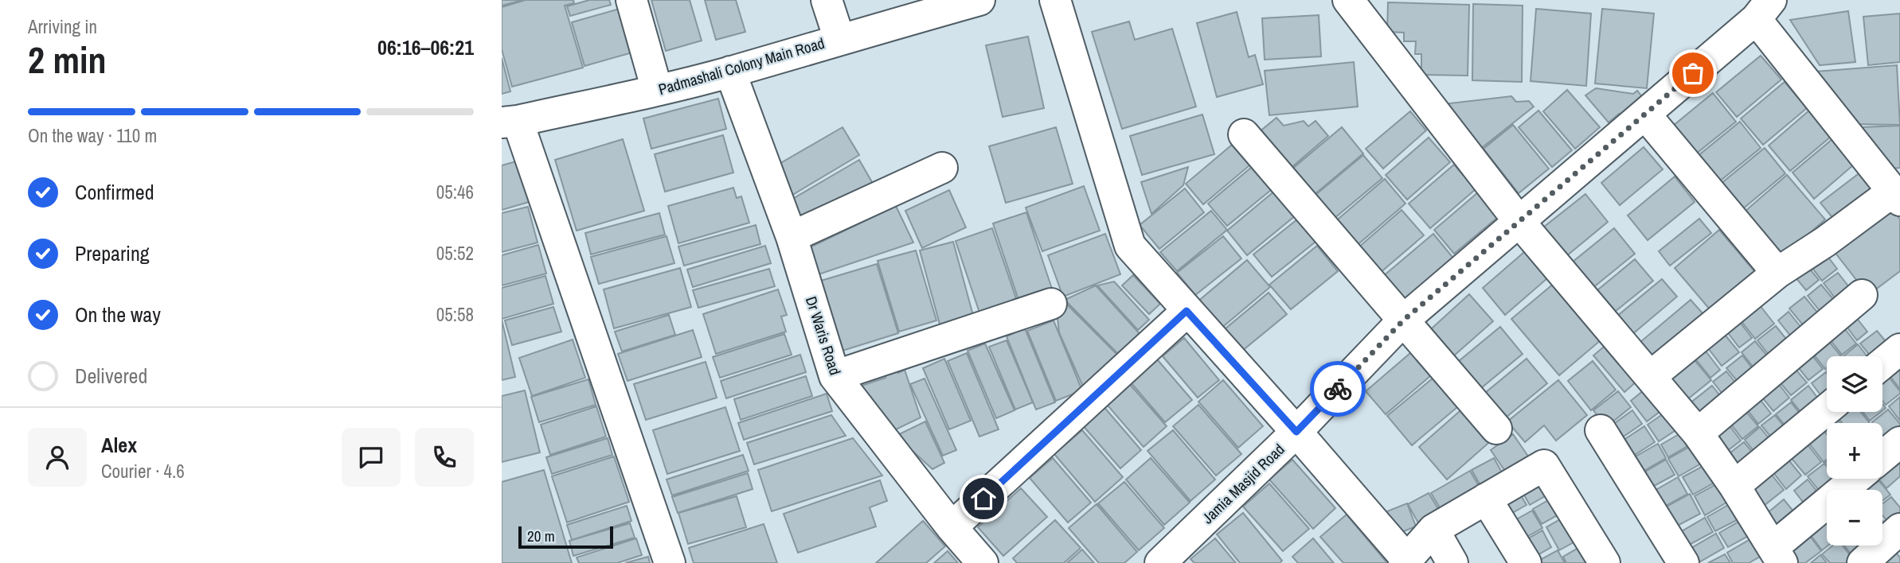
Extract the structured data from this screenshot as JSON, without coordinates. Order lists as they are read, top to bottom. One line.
{"streets":{"street":["Padmashali Colony Main Road","Dr Waris Road","Jamia Masjid Road"]},"crossings":[["Padmashali Colony Main Road","Dr Waris Road"]],"scale_bar":"20 m","page":{"heading":["2 min","Arriving in","06:16–06:21"],"panel":["Alex","Courier · 4.6"],"bar":"On the way · 110 m","list":[["Confirmed","05:46"],["Preparing","05:52"],["On the way","05:58"],"Delivered"],"map_buttons":["+","−"],"scale":"20 m"}}
